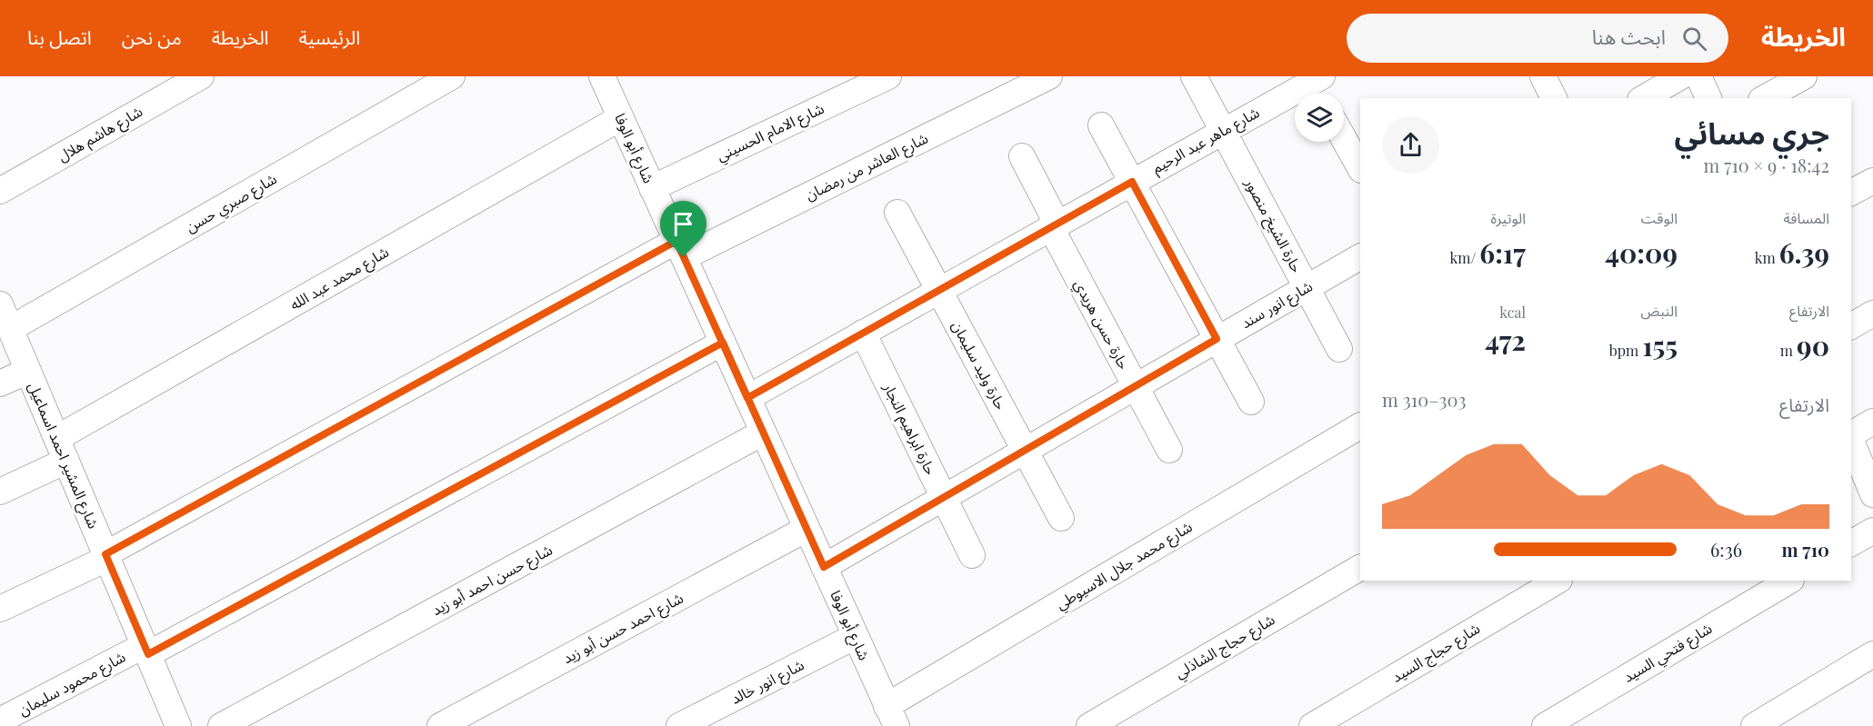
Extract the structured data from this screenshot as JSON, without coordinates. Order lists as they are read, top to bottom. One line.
{"streets":{"street":["شارع الامام الحسيني","شارع هاشم هلال","شارع ماهر عبد الرحيم","شارع أبو الوفا","شارع العاشر من رمضان","شارع صبري حسن","حارة الشيخ منصور","شارع محمد عبد الله","شارع انور سند","حارة حسن هريدي","حارة وليد سليمان","حارة ابراهيم النجار","شارع المشير احمد اسماعيل","شارع محمد جلال الاسيوطي","شارع حسن احمد أبو زيد","شارع احمد حسن أبو زيد","شارع حجاج الشاذلي","شارع حجاج السيد","شارع فتحي السيد","شارع انور خالد","شارع محمود سليمان"]},"crossings":[["شارع الامام الحسيني","شارع أبو الوفا"],["شارع ماهر عبد الرحيم","شارع أبو الوفا"],["شارع ماهر عبد الرحيم","حارة الشيخ منصور"],["شارع ماهر عبد الرحيم","حارة حسن هريدي"],["شارع ماهر عبد الرحيم","حارة وليد سليمان"],["شارع ماهر عبد الرحيم","حارة ابراهيم النجار"],["شارع أبو الوفا","شارع العاشر من رمضان"],["شارع أبو الوفا","شارع محمد عبد الله"],["شارع أبو الوفا","شارع انور سند"],["شارع أبو الوفا","شارع محمد جلال الاسيوطي"],["شارع أبو الوفا","شارع حسن احمد أبو زيد"],["شارع أبو الوفا","شارع احمد حسن أبو زيد"],["شارع أبو الوفا","شارع انور خالد"],["شارع أبو الوفا","شارع محمود سليمان"],["شارع العاشر من رمضان","شارع المشير احمد اسماعيل"],["شارع صبري حسن","شارع المشير احمد اسماعيل"],["حارة الشيخ منصور","شارع انور سند"],["شارع محمد عبد الله","شارع المشير احمد اسماعيل"],["شارع انور سند","حارة حسن هريدي"],["شارع انور سند","حارة وليد سليمان"],["شارع انور سند","حارة ابراهيم النجار"],["شارع المشير احمد اسماعيل","شارع محمود سليمان"]],"page":{"header":"الخريطة","search":"ابحث هنا","nav":["الرئيسية","الخريطة","من نحن","اتصل بنا"],"heading":["جري مسائي","18:42 · 9 × 710 m"],"stats":[["المسافة","6.39 km"],["الوقت","40:09"],["الوتيرة","6:17 /km"],["الارتفاع","90 m"],["النبض","155 bpm"],["kcal","472"]],"chart":["الارتفاع","303–310 m"],"list":[{"name":"710 m","note":"6:36"}]}}
